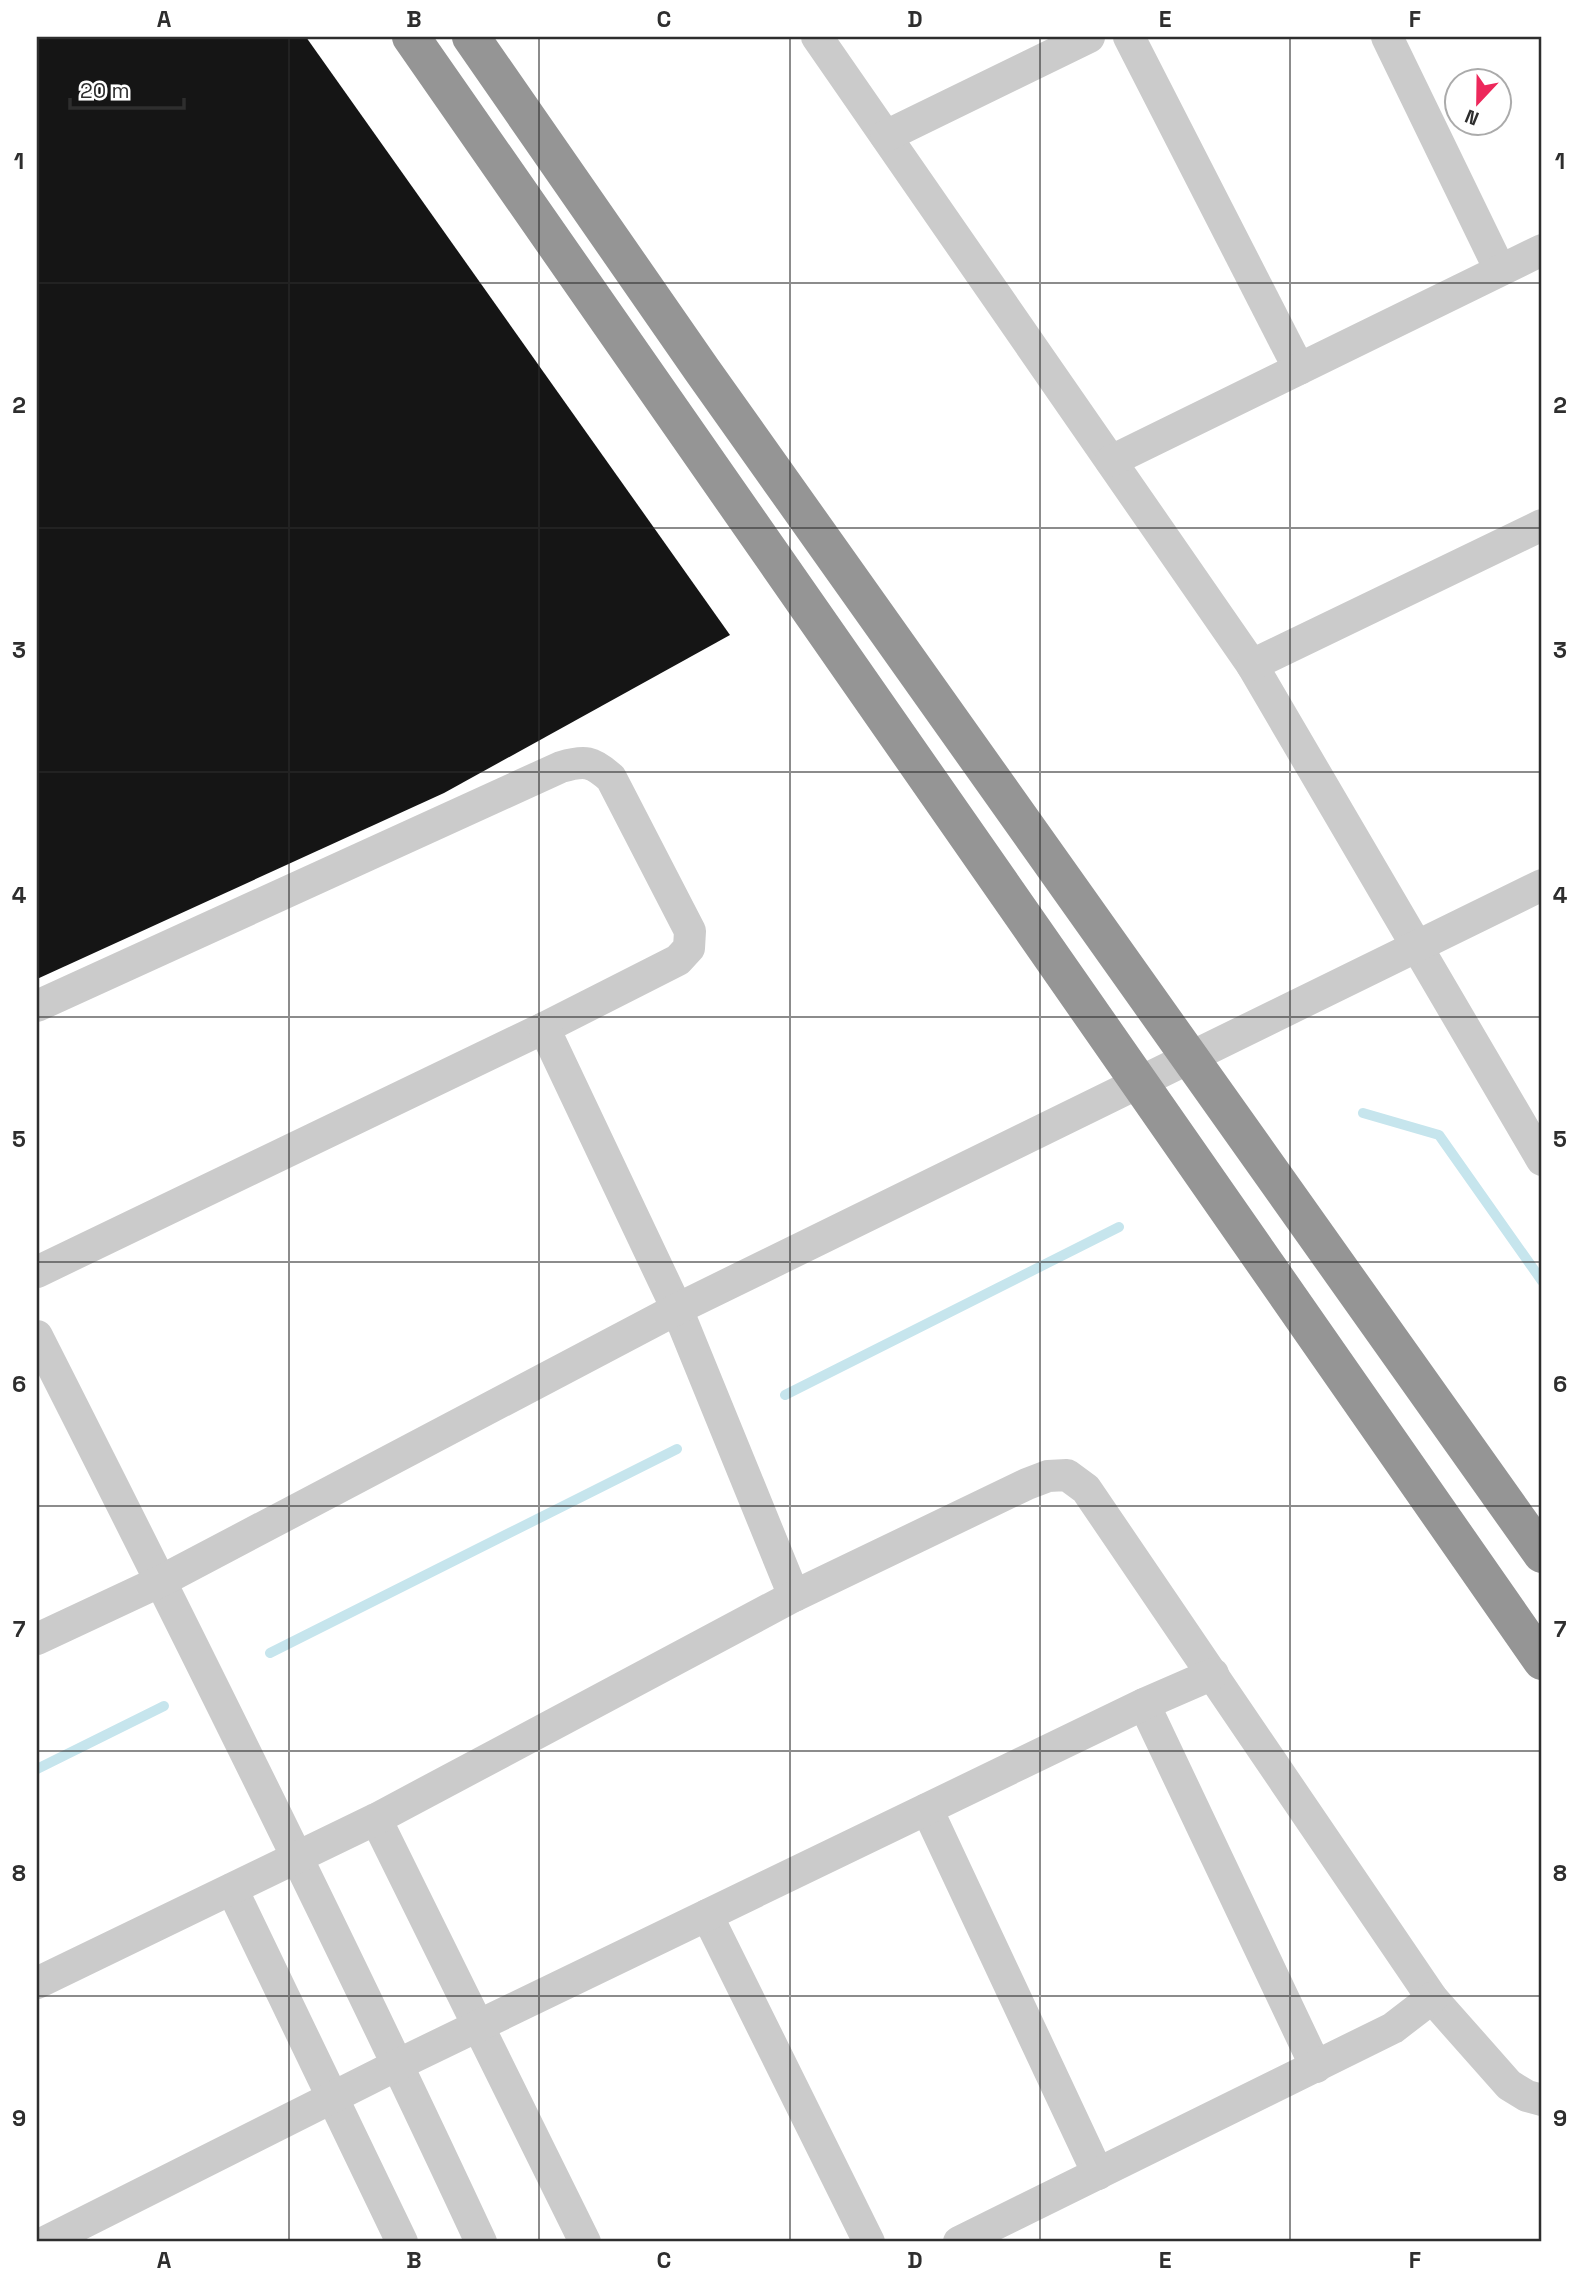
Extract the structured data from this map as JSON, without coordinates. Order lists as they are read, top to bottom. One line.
{"scale_bar":"20 m","north":"bottom","grid":{"columns":["A","B","C","D","E","F"],"rows":["1","2","3","4","5","6","7","8","9"]}}
